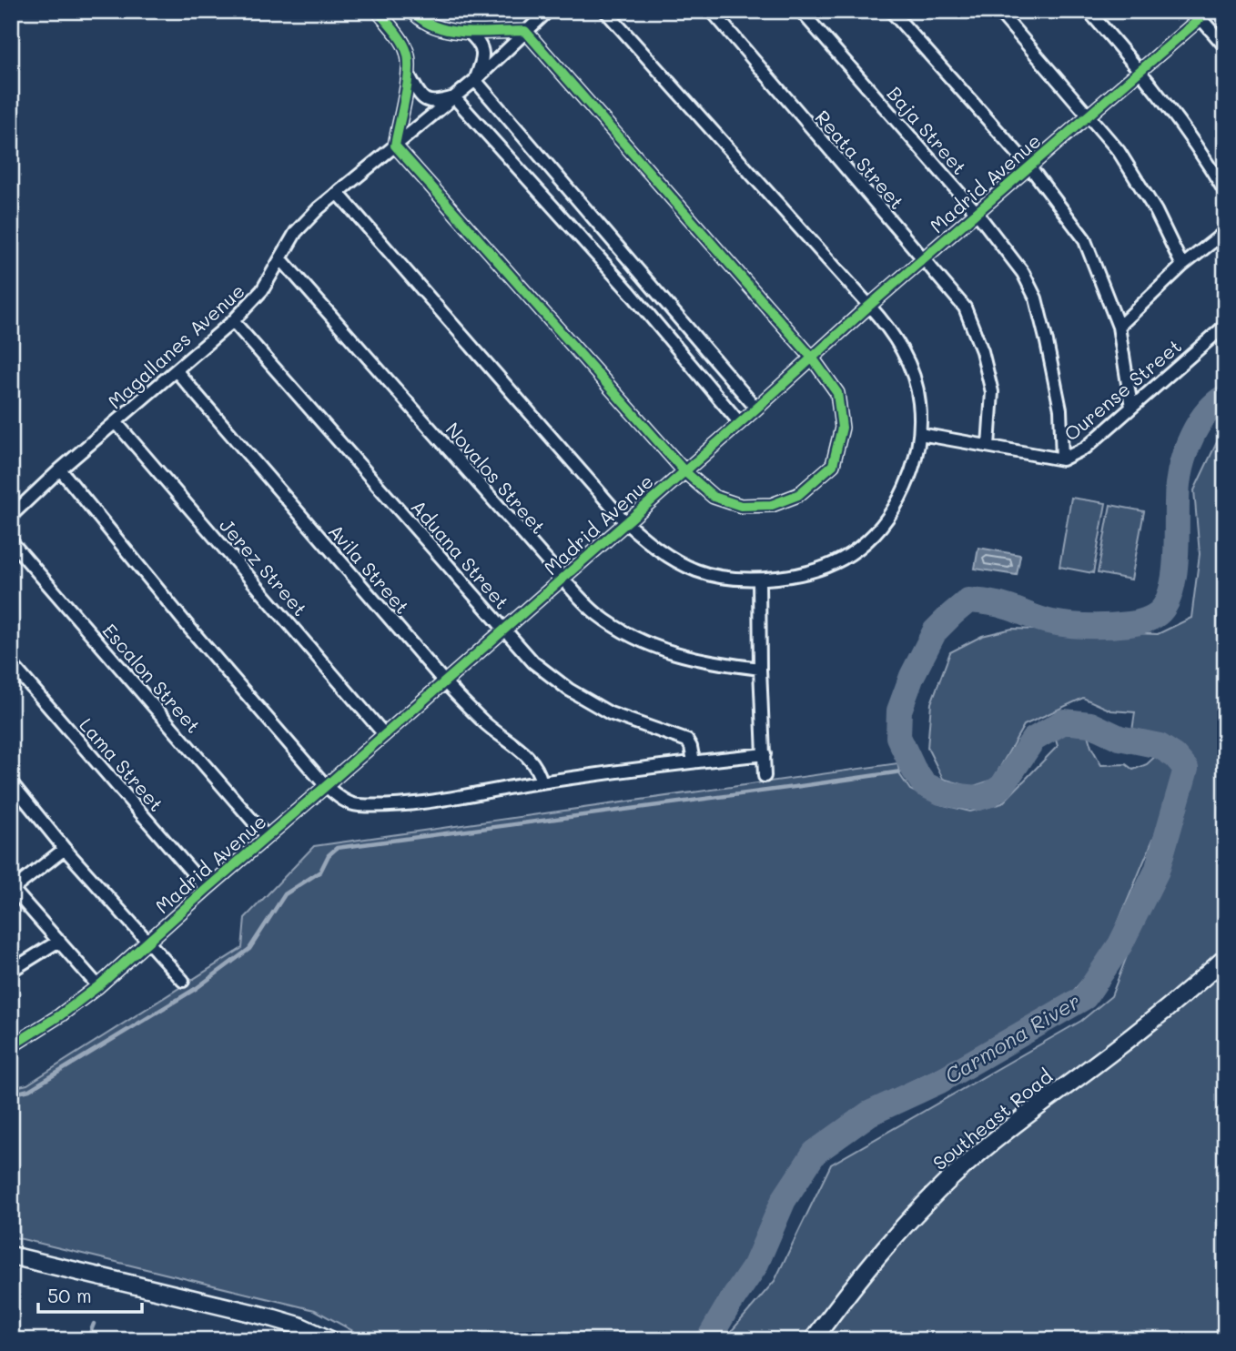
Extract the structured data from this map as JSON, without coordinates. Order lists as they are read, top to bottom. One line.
{"streets":{"street":["Baja Street","Reata Street","Madrid Avenue","Magallanes Avenue","Ourense Street","Novalos Street","Aduana Street","Jerez Street","Avila Street","Escalon Street","Lama Street","Southeast Road"]},"crossings":[["Baja Street","Madrid Avenue"],["Baja Street","Ourense Street"],["Reata Street","Madrid Avenue"],["Reata Street","Ourense Street"],["Madrid Avenue","Novalos Street"],["Madrid Avenue","Aduana Street"],["Madrid Avenue","Jerez Street"],["Madrid Avenue","Avila Street"],["Madrid Avenue","Escalon Street"],["Madrid Avenue","Lama Street"],["Magallanes Avenue","Novalos Street"],["Magallanes Avenue","Aduana Street"],["Magallanes Avenue","Jerez Street"],["Magallanes Avenue","Avila Street"]],"water":["Carmona River"],"scale_bar":"50 m"}
